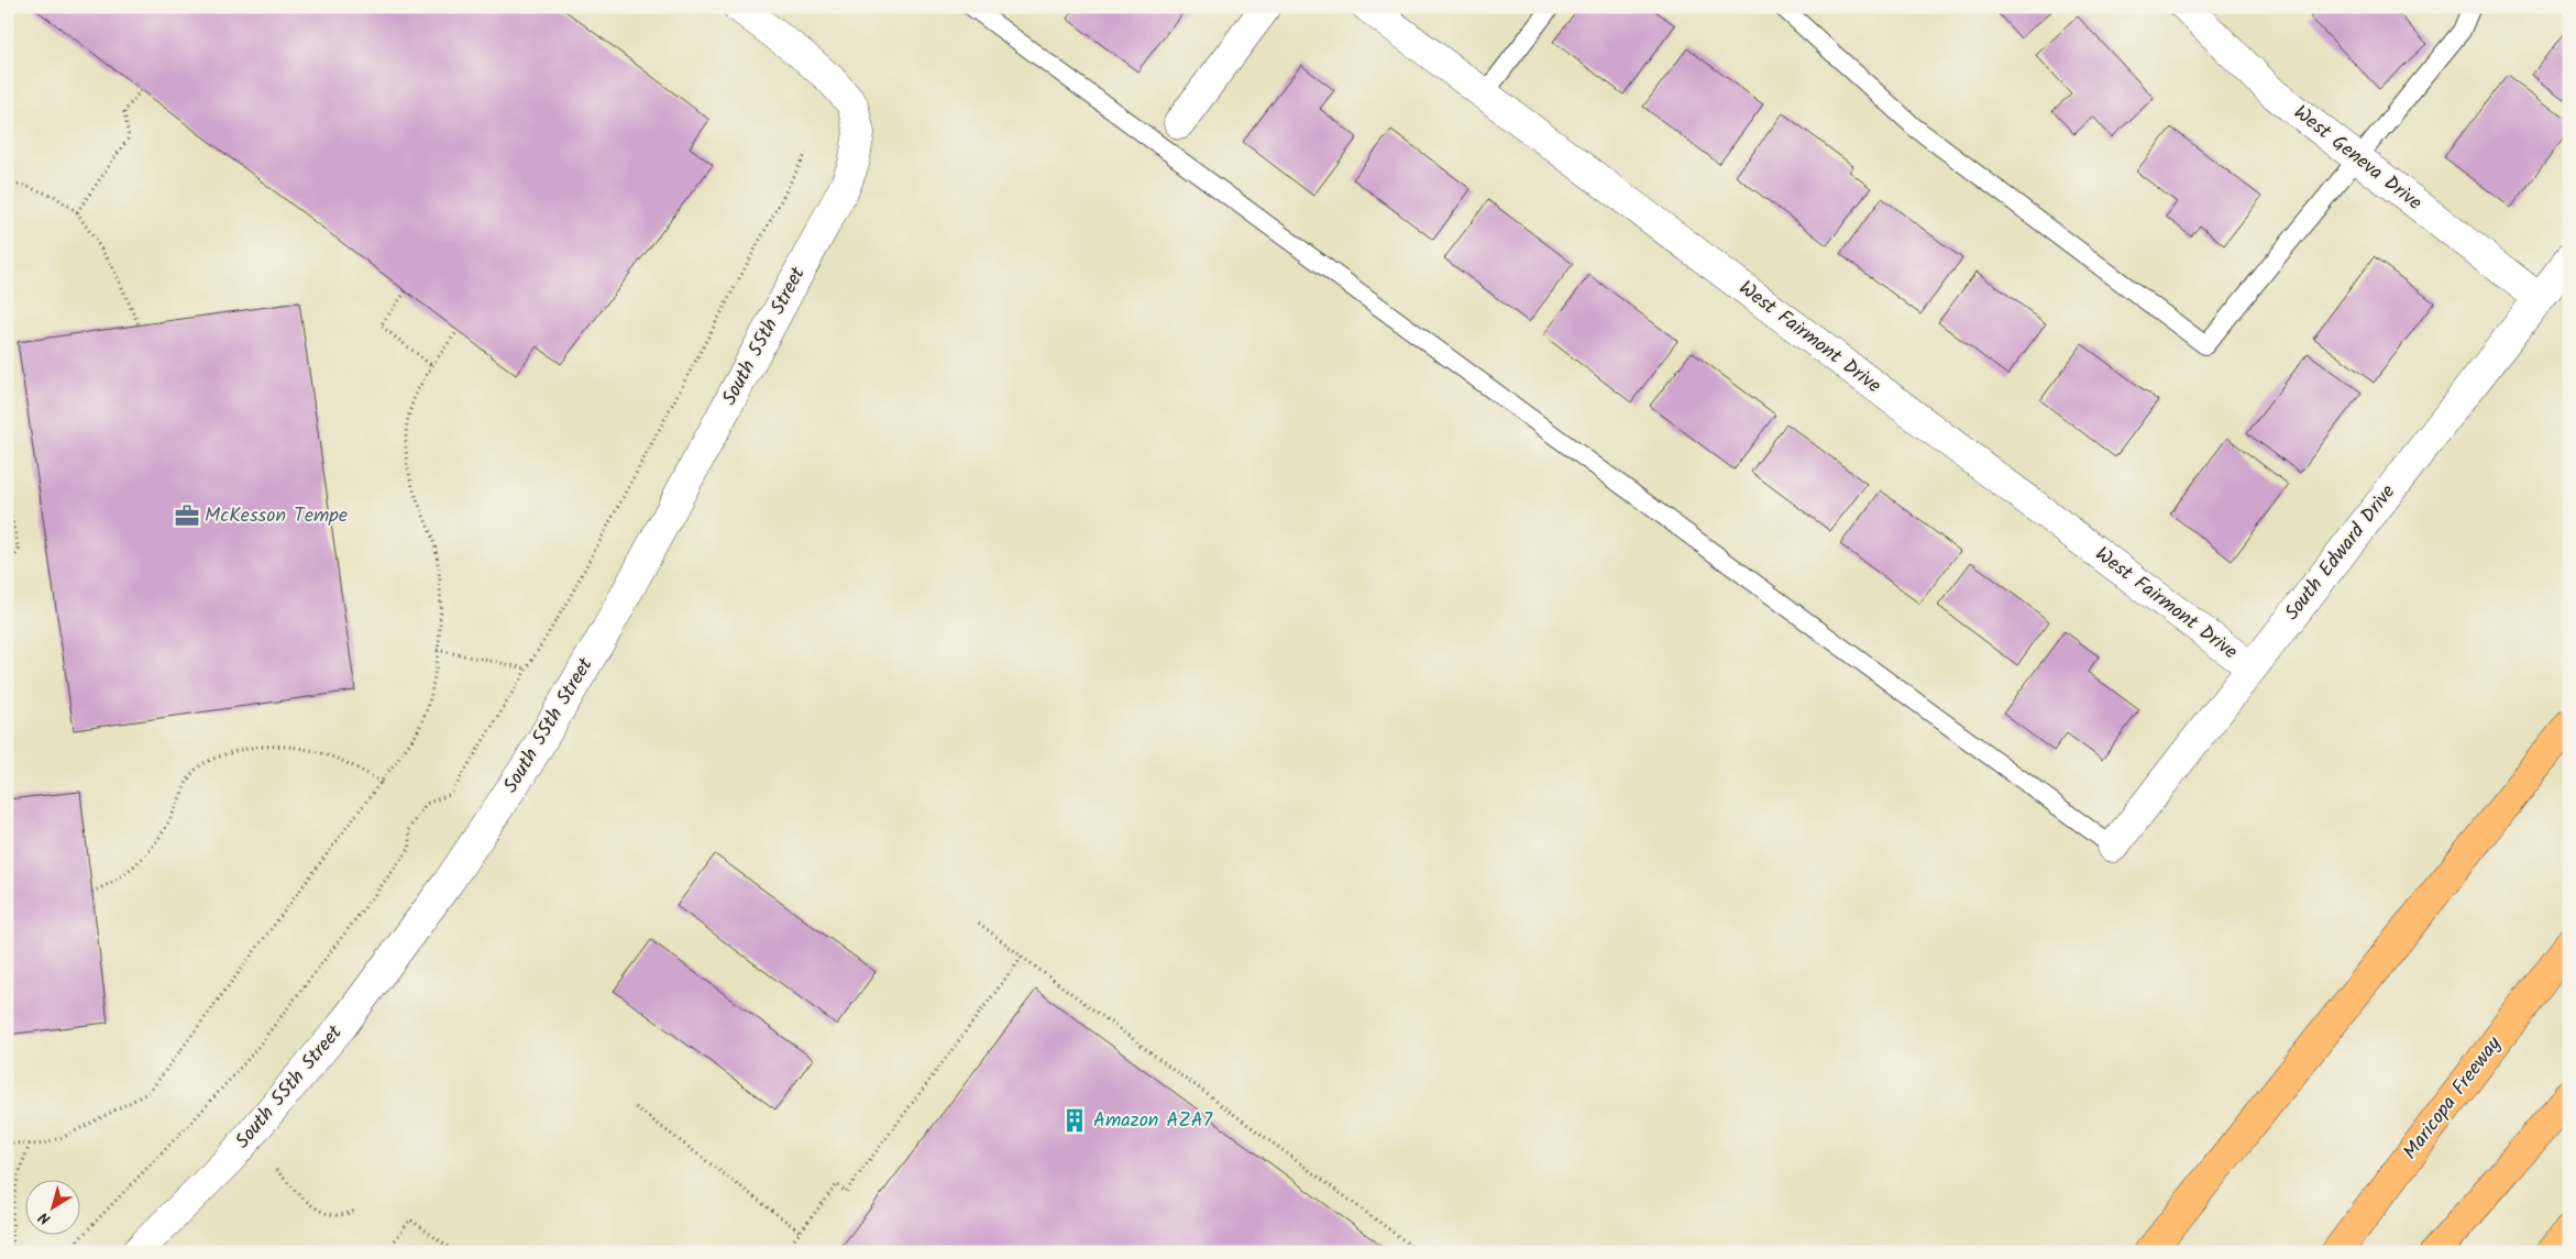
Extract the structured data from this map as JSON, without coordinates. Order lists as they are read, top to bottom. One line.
{"streets":{"highway":["Maricopa Freeway"],"street":["West Geneva Drive","South 55th Street","West Fairmont Drive","South Edward Drive"]},"crossings":[["West Geneva Drive","South Edward Drive"],["West Fairmont Drive","South Edward Drive"]],"places":{"office":["McKesson Tempe"],"building":["Amazon AZA7"]},"north":"bottom left"}
